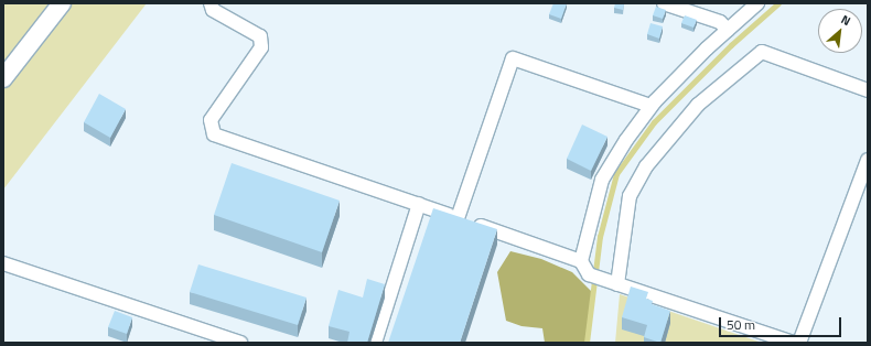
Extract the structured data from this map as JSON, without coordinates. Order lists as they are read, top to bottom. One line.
{"scale_bar":"50 m","north":"top right"}
